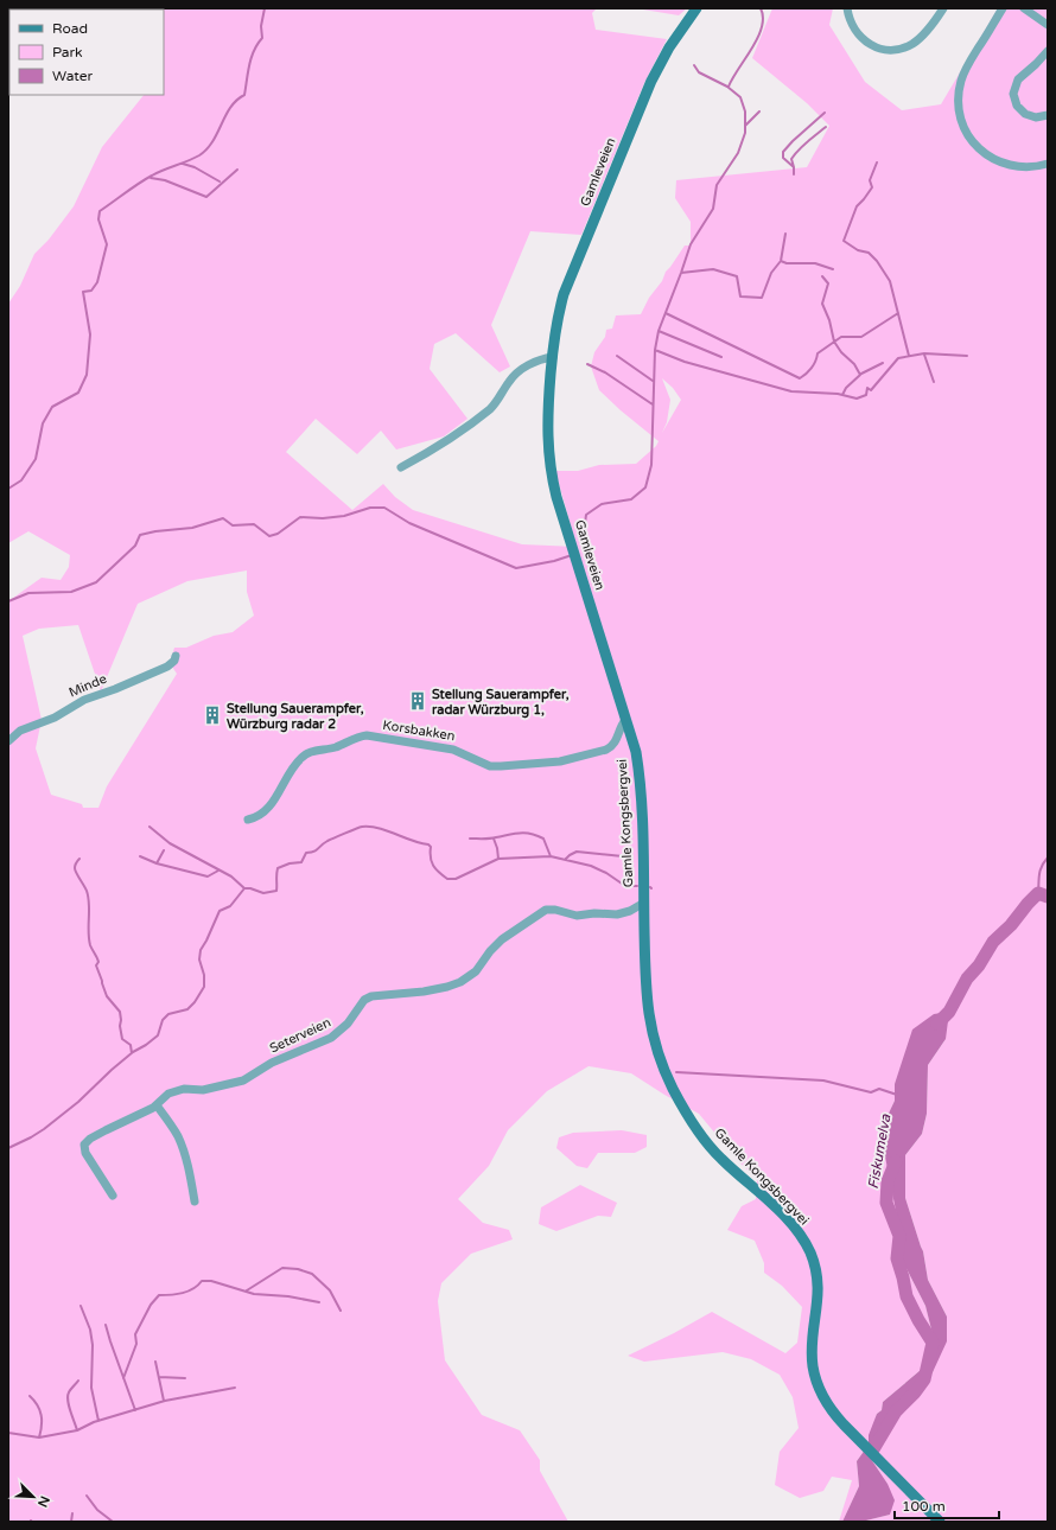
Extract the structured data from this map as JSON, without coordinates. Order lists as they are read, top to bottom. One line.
{"streets":{"main road":["Gamleveien","Gamle Kongsbergvei"],"street":["Minde","Korsbakken","Seterveien"]},"crossings":[["Gamleveien","Gamle Kongsbergvei"],["Korsbakken","Gamle Kongsbergvei"],["Gamle Kongsbergvei","Seterveien"]],"water":["Fiskumelva"],"places":{"building":["Stellung Sauerampfer, radar Würzburg 1,","Stellung Sauerampfer, Würzburg radar 2"]},"legend":["Road","Park","Water"],"scale_bar":"100 m","north":"bottom right"}
